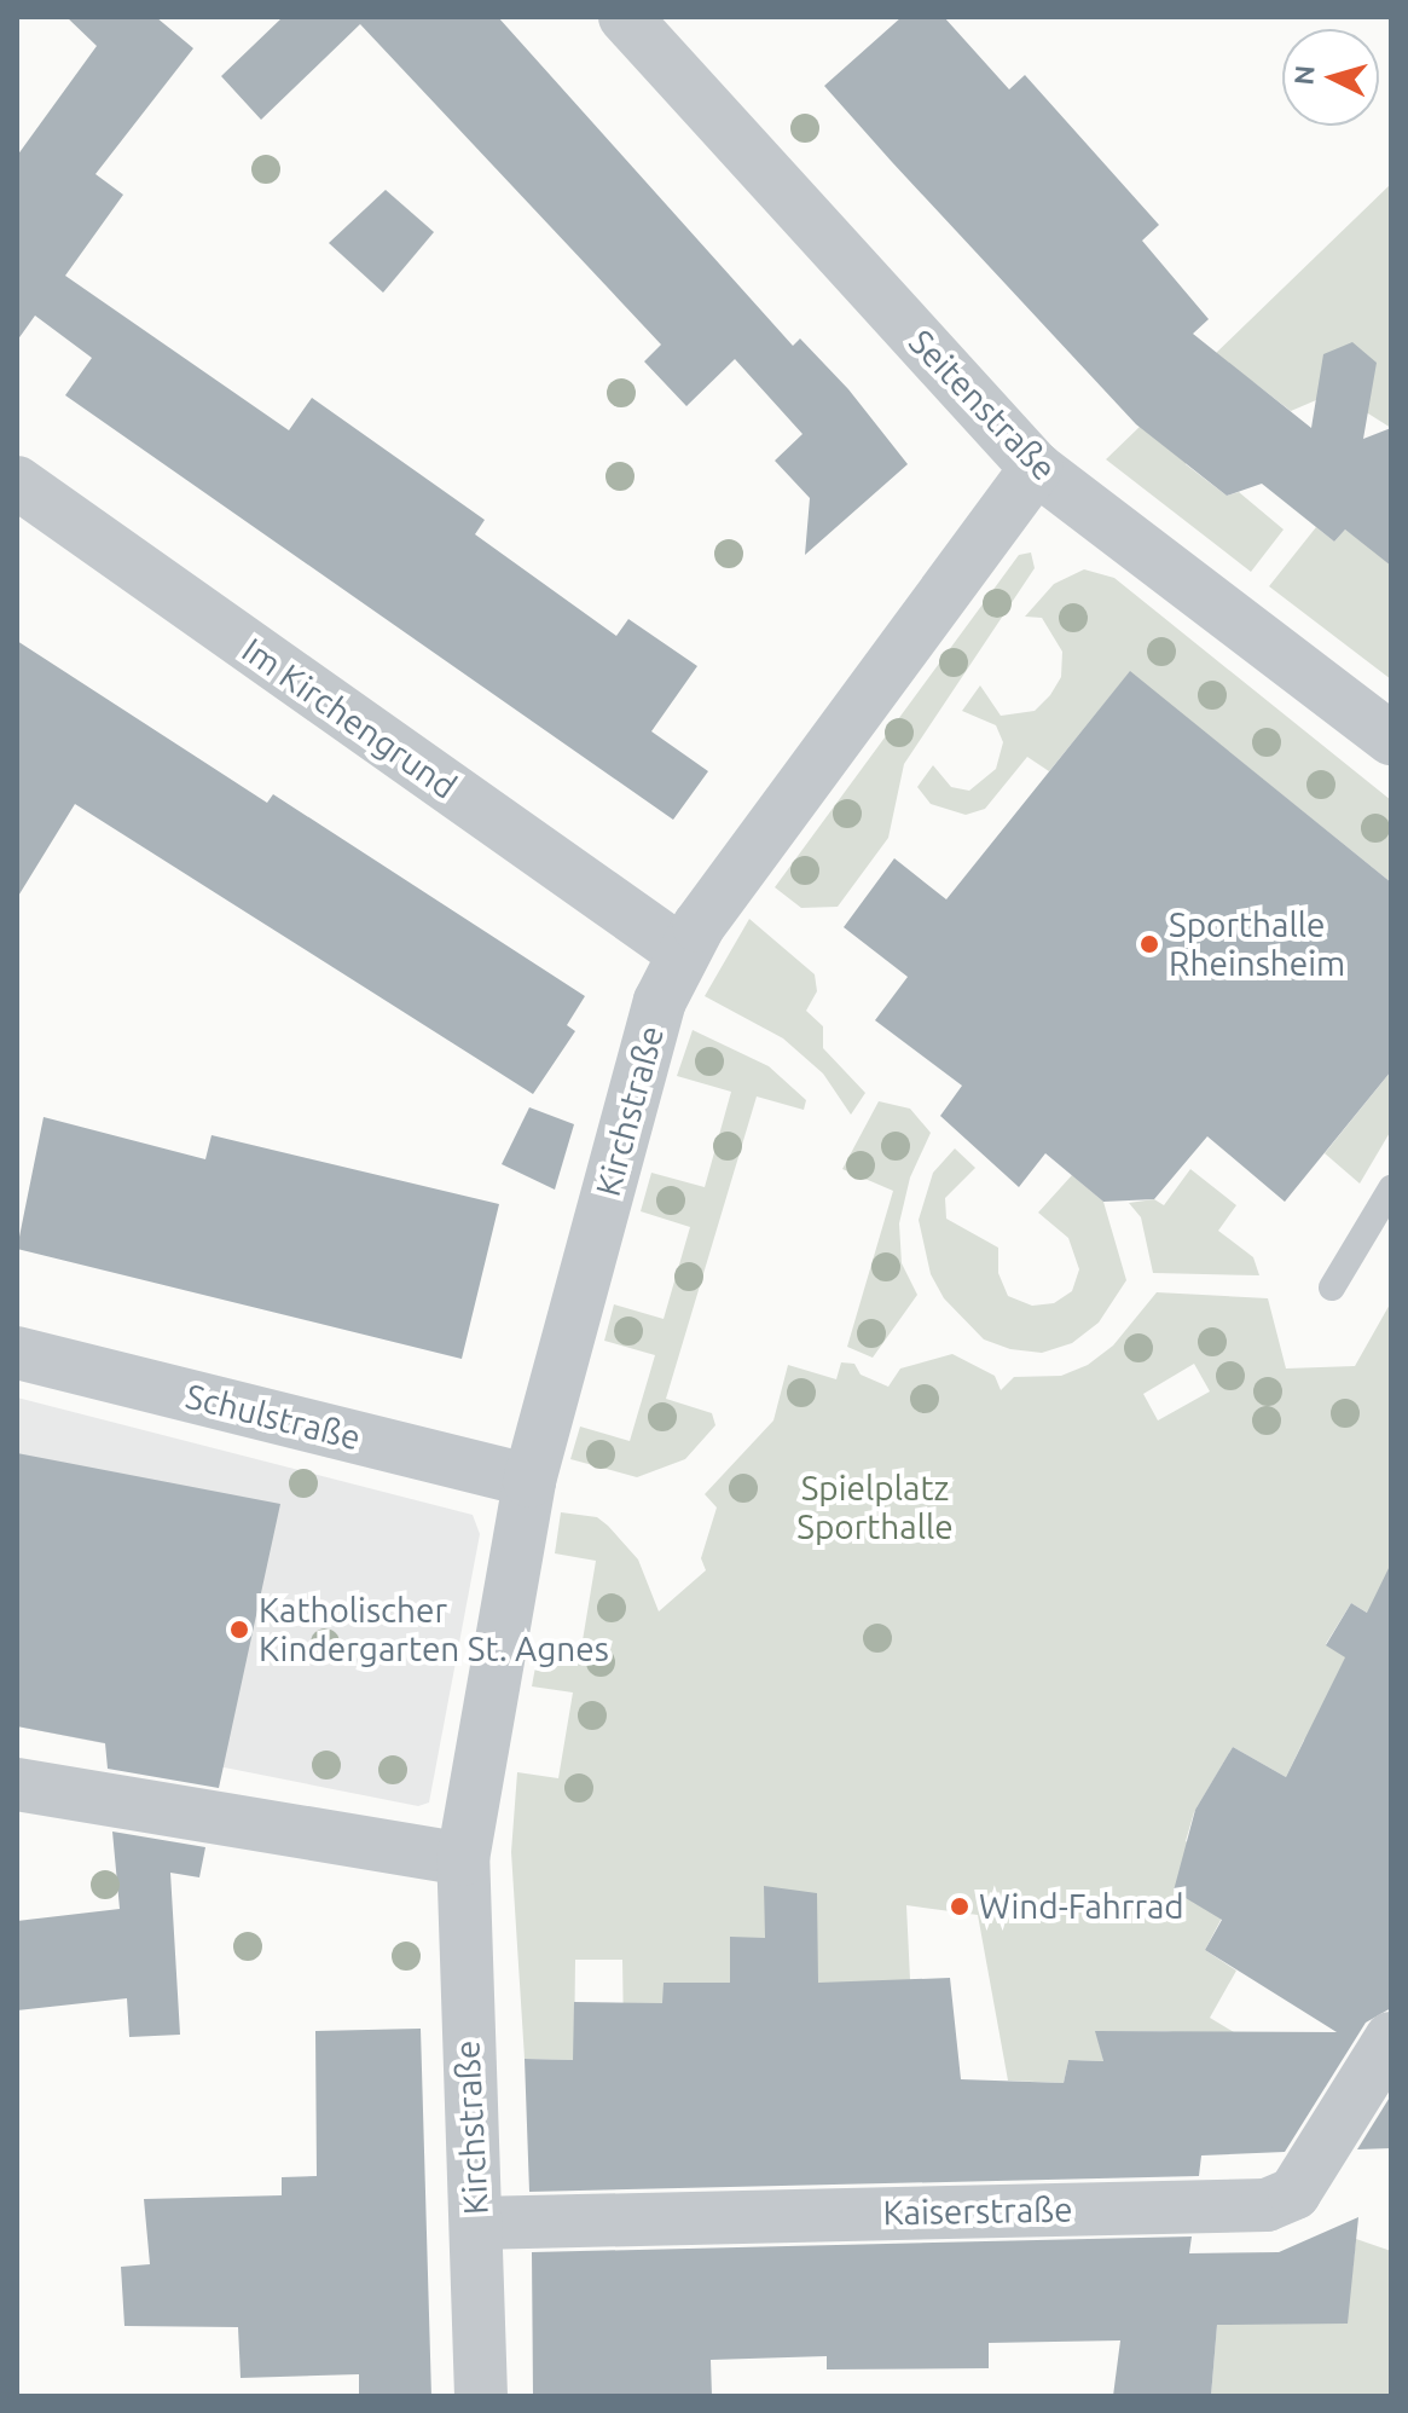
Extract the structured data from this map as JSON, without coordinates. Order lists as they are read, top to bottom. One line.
{"streets":{"street":["Seitenstraße","Im Kirchengrund","Kirchstraße","Schulstraße","Kaiserstraße"]},"crossings":[["Seitenstraße","Kirchstraße"],["Im Kirchengrund","Kirchstraße"],["Kirchstraße","Schulstraße"],["Kirchstraße","Kaiserstraße"]],"parks":["Spielplatz Sporthalle"],"places":["Sporthalle Rheinsheim","Katholischer Kindergarten St. Agnes","Wind-Fahrrad"],"north":"left"}
